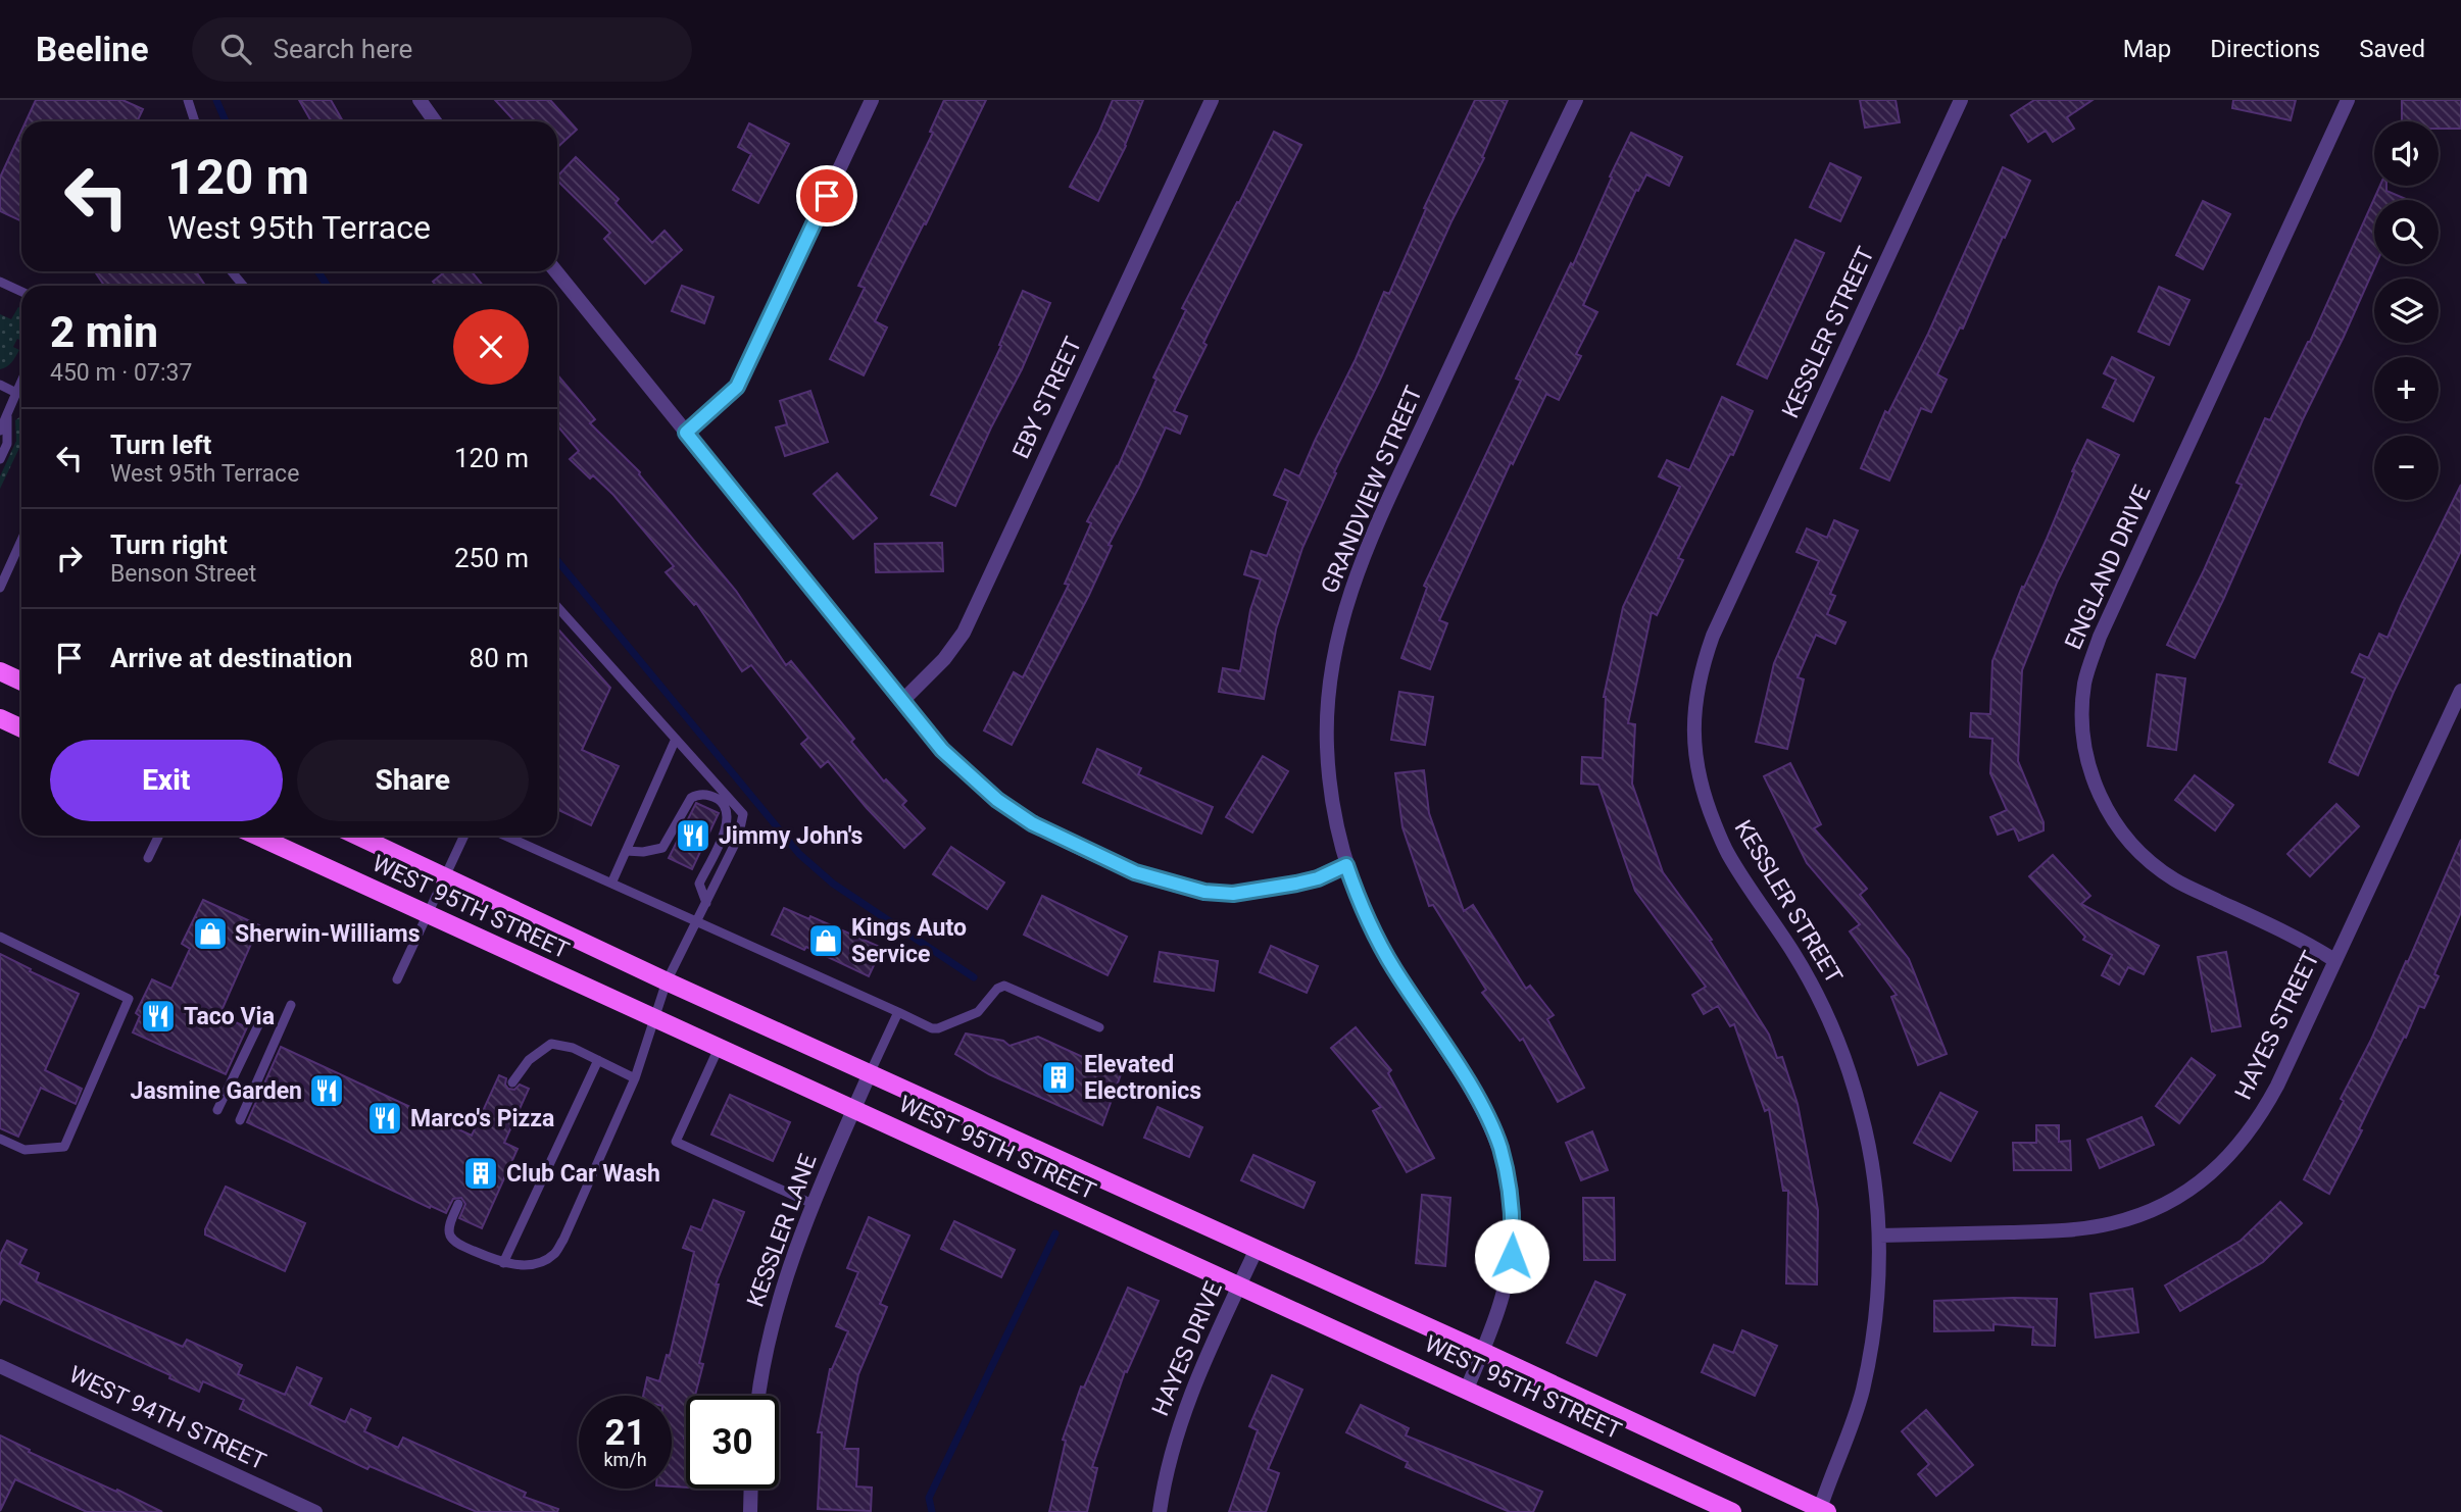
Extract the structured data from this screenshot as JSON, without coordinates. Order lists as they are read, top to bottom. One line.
{"streets":{"main road":["WEST 95TH STREET"],"street":["KESSLER STREET","EBY STREET","GRANDVIEW STREET","ENGLAND DRIVE","HAYES STREET","KESSLER LANE","HAYES DRIVE","WEST 94TH STREET"]},"crossings":[["KESSLER STREET","WEST 95TH STREET"],["KESSLER STREET","HAYES STREET"],["GRANDVIEW STREET","WEST 95TH STREET"],["ENGLAND DRIVE","HAYES STREET"],["WEST 95TH STREET","KESSLER LANE"],["WEST 95TH STREET","HAYES DRIVE"]],"places":{"restaurant":["Jimmy John's","Taco Via","Jasmine Garden","Marco's Pizza"],"shop":["Sherwin-Williams","Kings Auto Service"],"building":["Elevated Electronics","Club Car Wash"]},"page":{"header":"Beeline","search":"Search here","nav":["Map","Directions","Saved"],"map_buttons":["+","−"],"turn":["120 m","West 95th Terrace"],"heading":["2 min","450 m · 07:37"],"list":[{"name":"Turn left","note":"West 95th Terrace","value":"120 m"},{"name":"Turn right","note":"Benson Street","value":"250 m"},{"name":"Arrive at destination","value":"80 m"}],"buttons":["Exit","Share"],"speed":"21 km/h","limit":"30"}}
